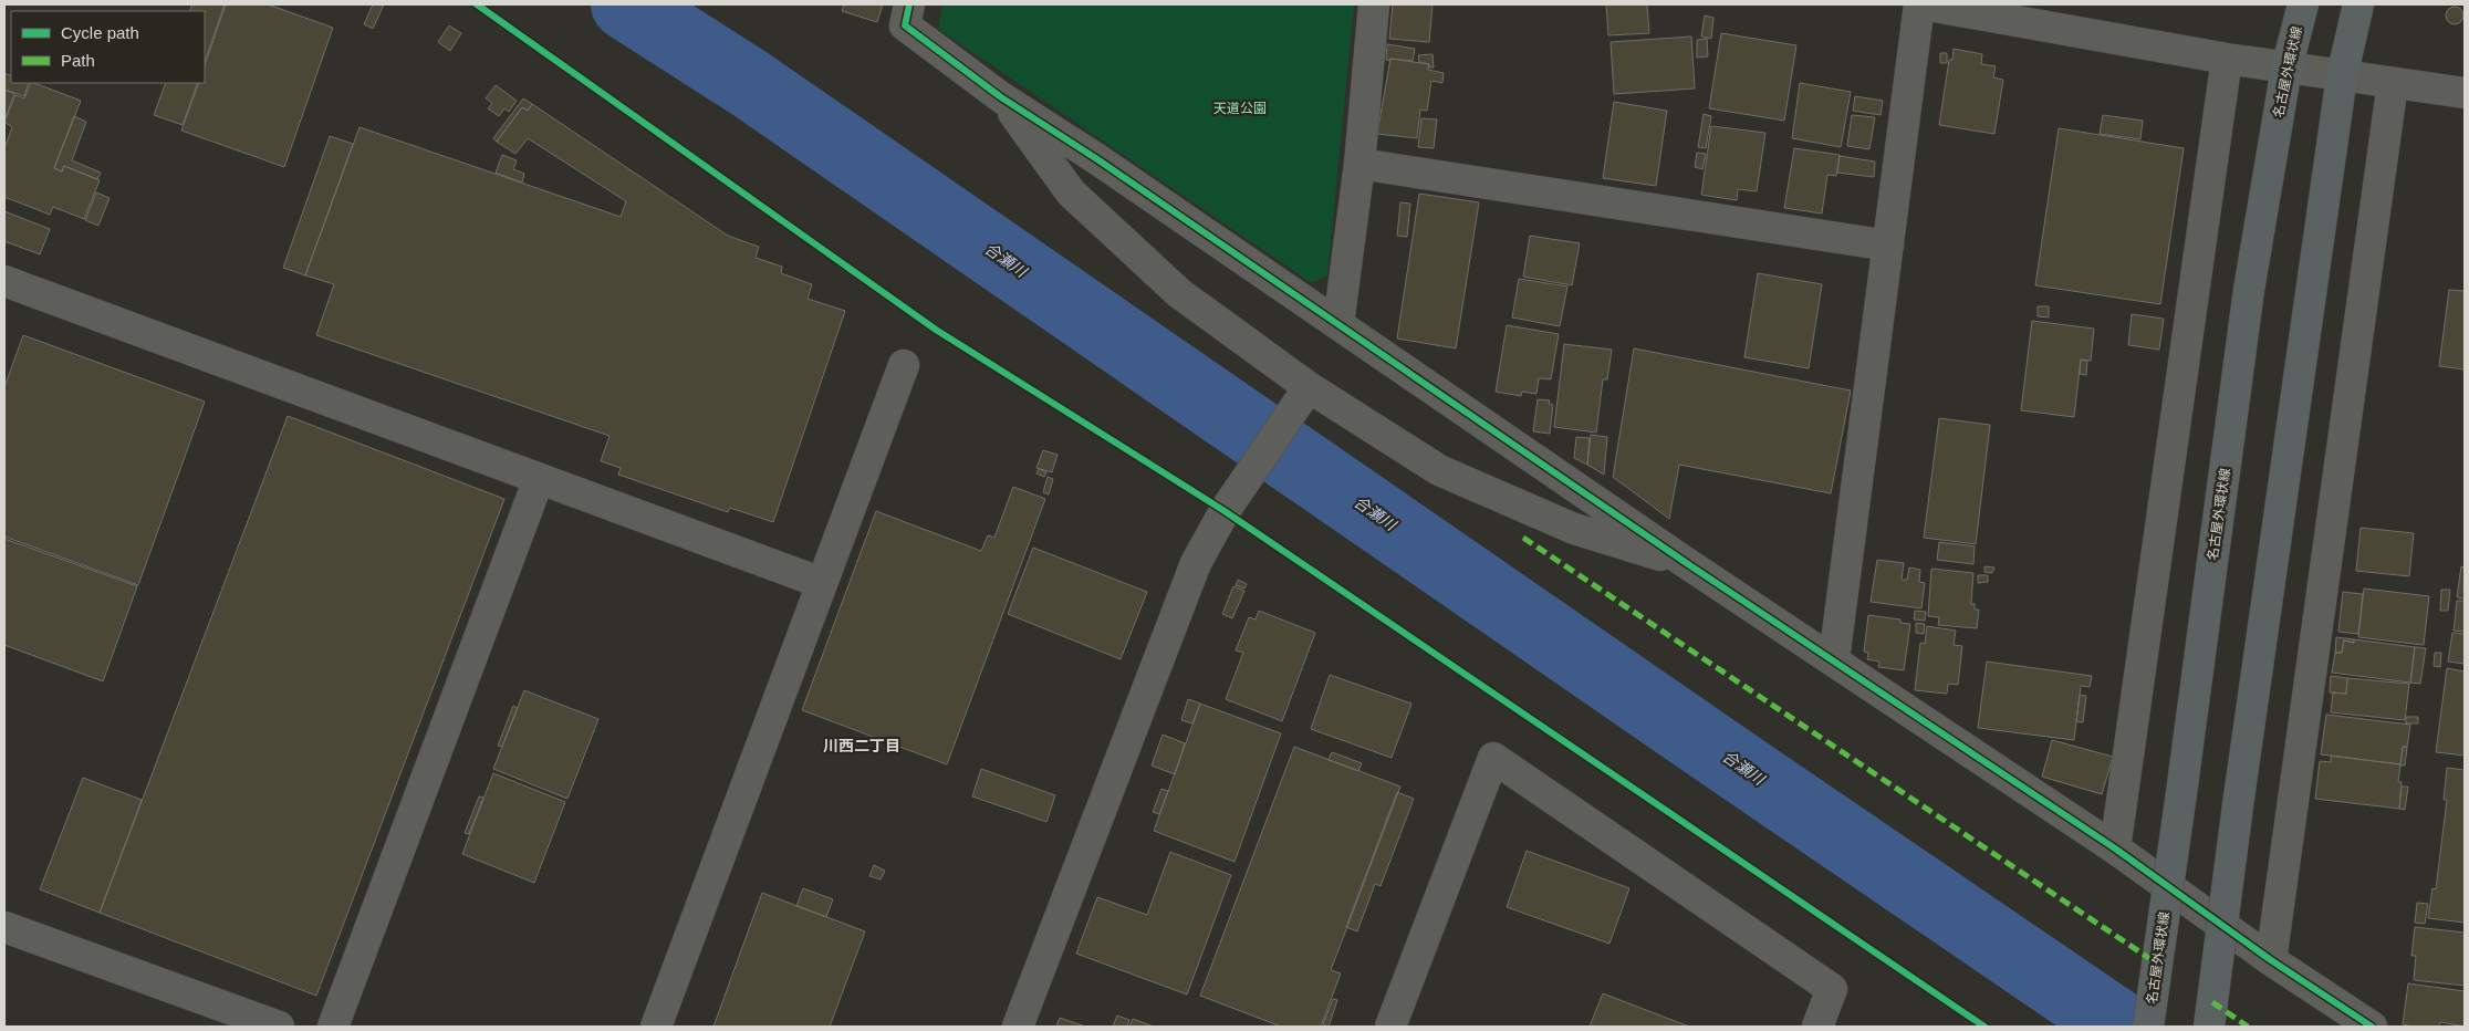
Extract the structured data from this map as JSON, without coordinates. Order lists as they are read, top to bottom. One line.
{"streets":{"main road":["名古屋外環状線"]},"districts":["川西二丁目"],"water":["合瀬川"],"parks":["天道公園"],"legend":["Cycle path","Path"]}
